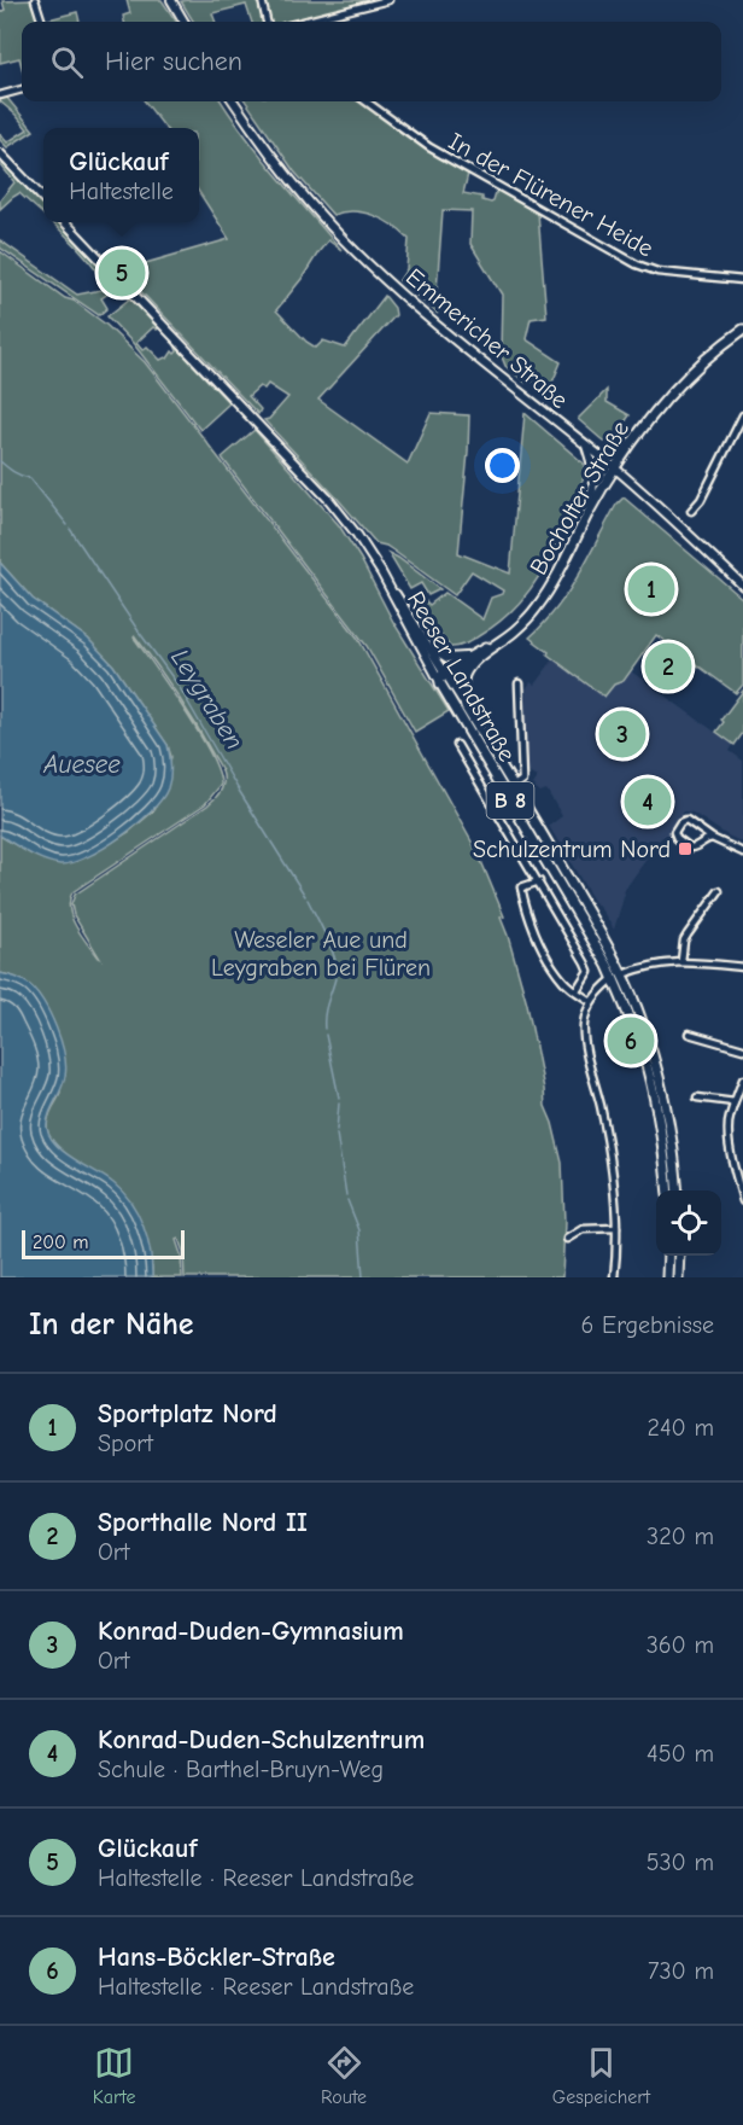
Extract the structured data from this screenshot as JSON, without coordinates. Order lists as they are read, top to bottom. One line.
{"streets":{"main road":["Bocholter Straße","Reeser Landstraße","B 8"],"street":["In der Flürener Heide","Emmericher Straße"]},"crossings":[["Emmericher Straße","Bocholter Straße"],["Bocholter Straße","Reeser Landstraße"]],"water":["Leygraben","Auesee"],"parks":["Weseler Aue und Leygraben bei Flüren"],"places":{"transit":["Schulzentrum Nord"]},"scale_bar":"200 m","page":{"search":"Hier suchen","popup":["Glückauf","Haltestelle"],"pins":["5","1","2","3","4","6"],"scale":"200 m","heading":["In der Nähe","6 Ergebnisse"],"list":[{"mark":"1","name":"Sportplatz Nord","note":"Sport","value":"240 m"},{"mark":"2","name":"Sporthalle Nord II","note":"Ort","value":"320 m"},{"mark":"3","name":"Konrad-Duden-Gymnasium","note":"Ort","value":"360 m"},{"mark":"4","name":"Konrad-Duden-Schulzentrum","note":"Schule · Barthel-Bruyn-Weg","value":"450 m"},{"mark":"5","name":"Glückauf","note":"Haltestelle · Reeser Landstraße","value":"530 m"},{"mark":"6","name":"Hans-Böckler-Straße","note":"Haltestelle · Reeser Landstraße","value":"730 m"}],"nav":["Karte","Route","Gespeichert"]}}
